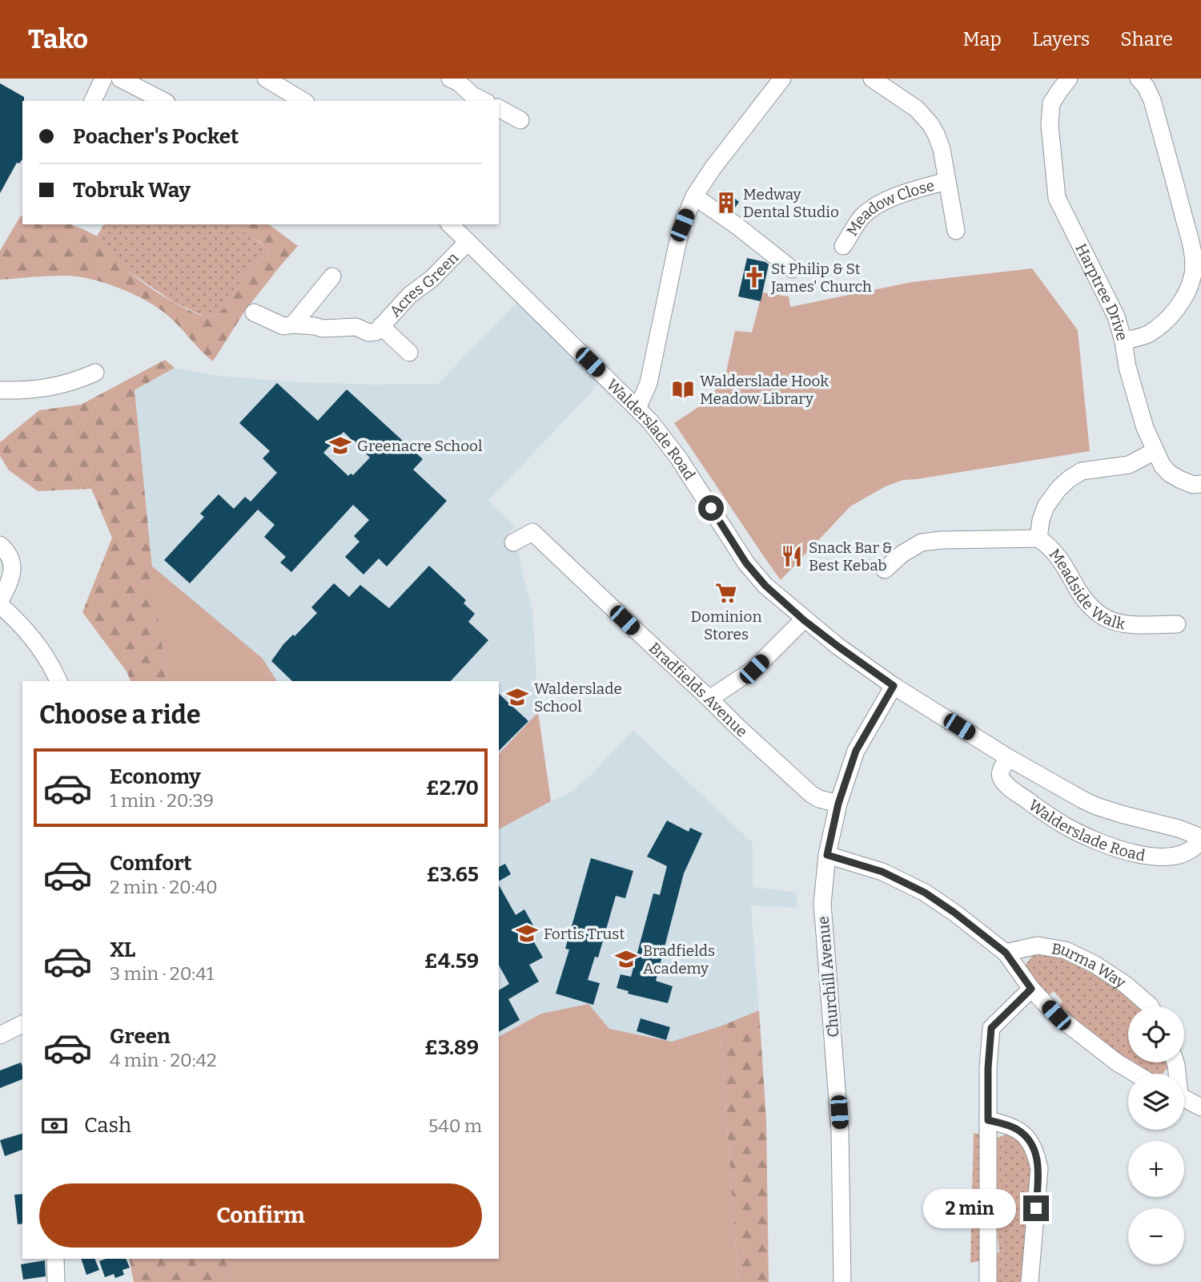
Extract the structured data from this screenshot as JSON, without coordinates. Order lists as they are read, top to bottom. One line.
{"streets":{"street":["Meadow Close","Acres Green","Harptree Drive","Walderslade Road","Meadside Walk","Bradfields Avenue","Burma Way","Churchill Avenue"]},"crossings":[["Acres Green","Walderslade Road"],["Harptree Drive","Meadside Walk"],["Walderslade Road","Churchill Avenue"],["Bradfields Avenue","Churchill Avenue"]],"places":{"building":["Medway Dental Studio"],"church":["St Philip & St James' Church"],"library":["Walderslade Hook Meadow Library"],"school or university":["Greenacre School","Walderslade School","Fortis Trust","Bradfields Academy"],"restaurant":["Snack Bar & Best Kebab"],"supermarket":["Dominion Stores"]},"page":{"header":"Tako","nav":["Map","Layers","Share"],"banner":["Poacher's Pocket","Tobruk Way"],"heading":"Choose a ride","list":[{"name":"Economy","note":"1 min · 20:39","value":"£2.70"},{"name":"Comfort","note":"2 min · 20:40","value":"£3.65"},{"name":"XL","note":"3 min · 20:41","value":"£4.59"},{"name":"Green","note":"4 min · 20:42","value":"£3.89"}],"map_buttons":["+","−"],"pay":["Cash","540 m"],"buttons":"Confirm","bubble":"2 min"}}
